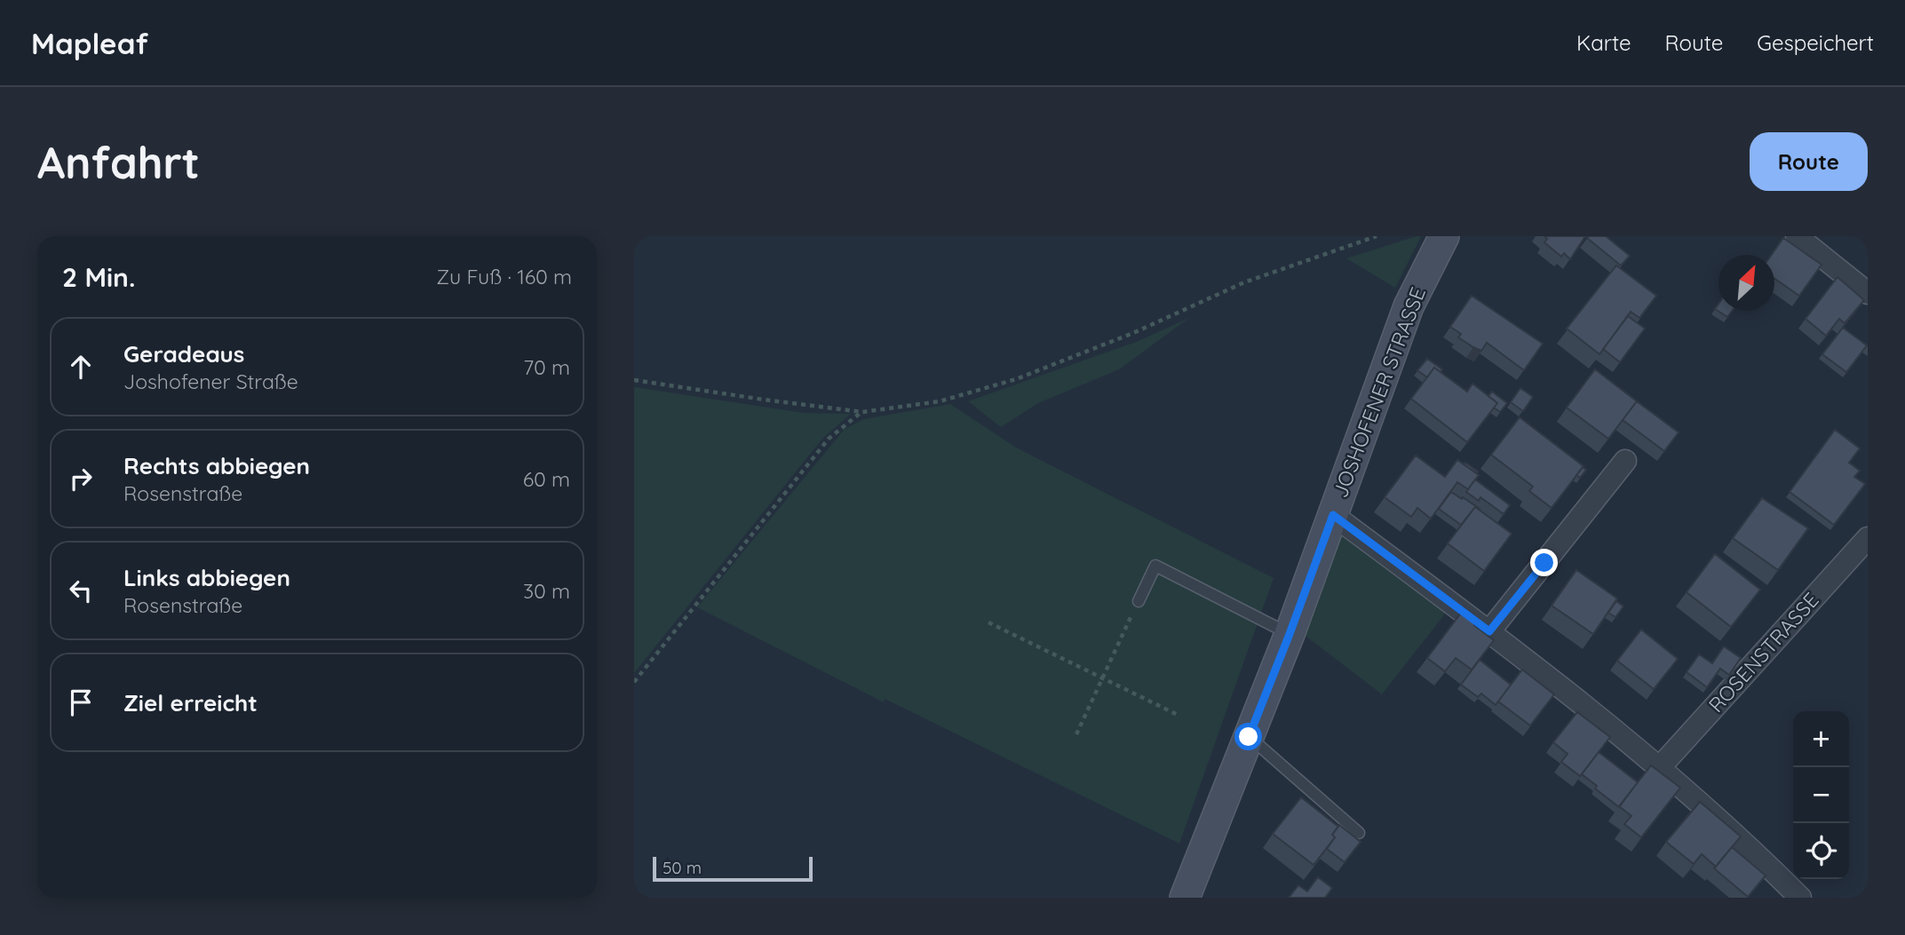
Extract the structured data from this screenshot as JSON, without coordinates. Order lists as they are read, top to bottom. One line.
{"streets":{"street":["JOSHOFENER STRASSE","ROSENSTRASSE"]},"scale_bar":"50 m","north":"top right","page":{"header":"Mapleaf","nav":["Karte","Route","Gespeichert"],"buttons":"Route","title":"Anfahrt","heading":["2 Min.","Zu Fuß · 160 m"],"list":[["Geradeaus","Joshofener Straße","70 m"],["Rechts abbiegen","Rosenstraße","60 m"],["Links abbiegen","Rosenstraße","30 m"],"Ziel erreicht"],"map_buttons":["+","−"],"scale":"50 m"}}
